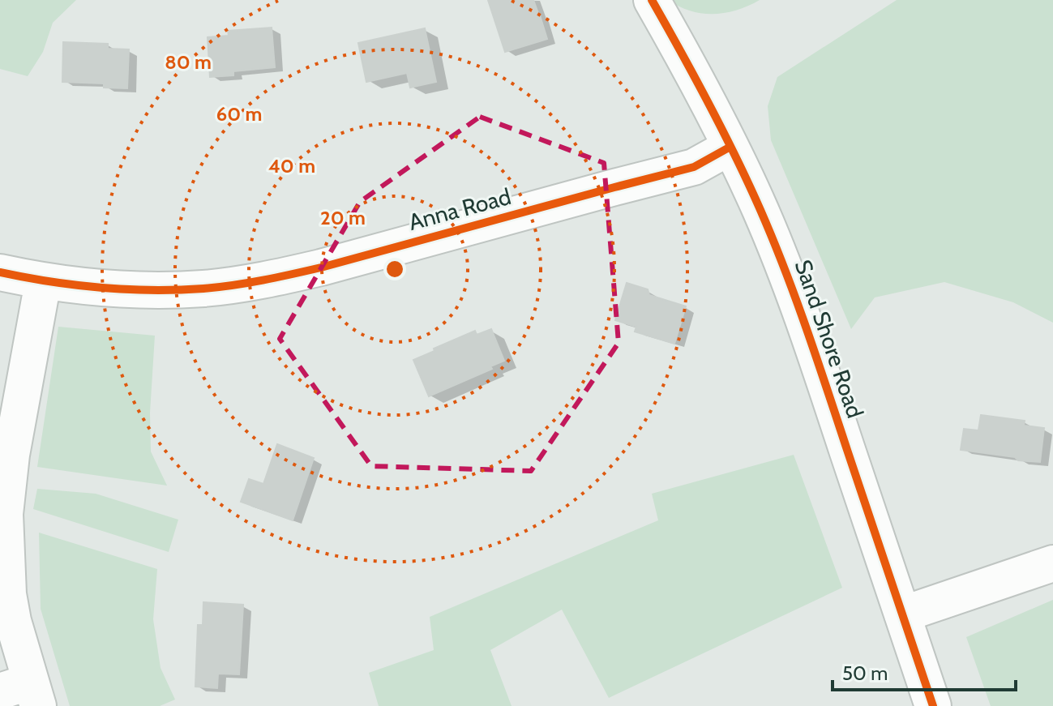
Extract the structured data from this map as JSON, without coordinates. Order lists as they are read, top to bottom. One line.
{"streets":{"street":["Anna Road","Sand Shore Road"]},"crossings":[["Anna Road","Sand Shore Road"]],"scale_bar":"50 m","rings":["80 m","60 m","40 m","20 m"]}
